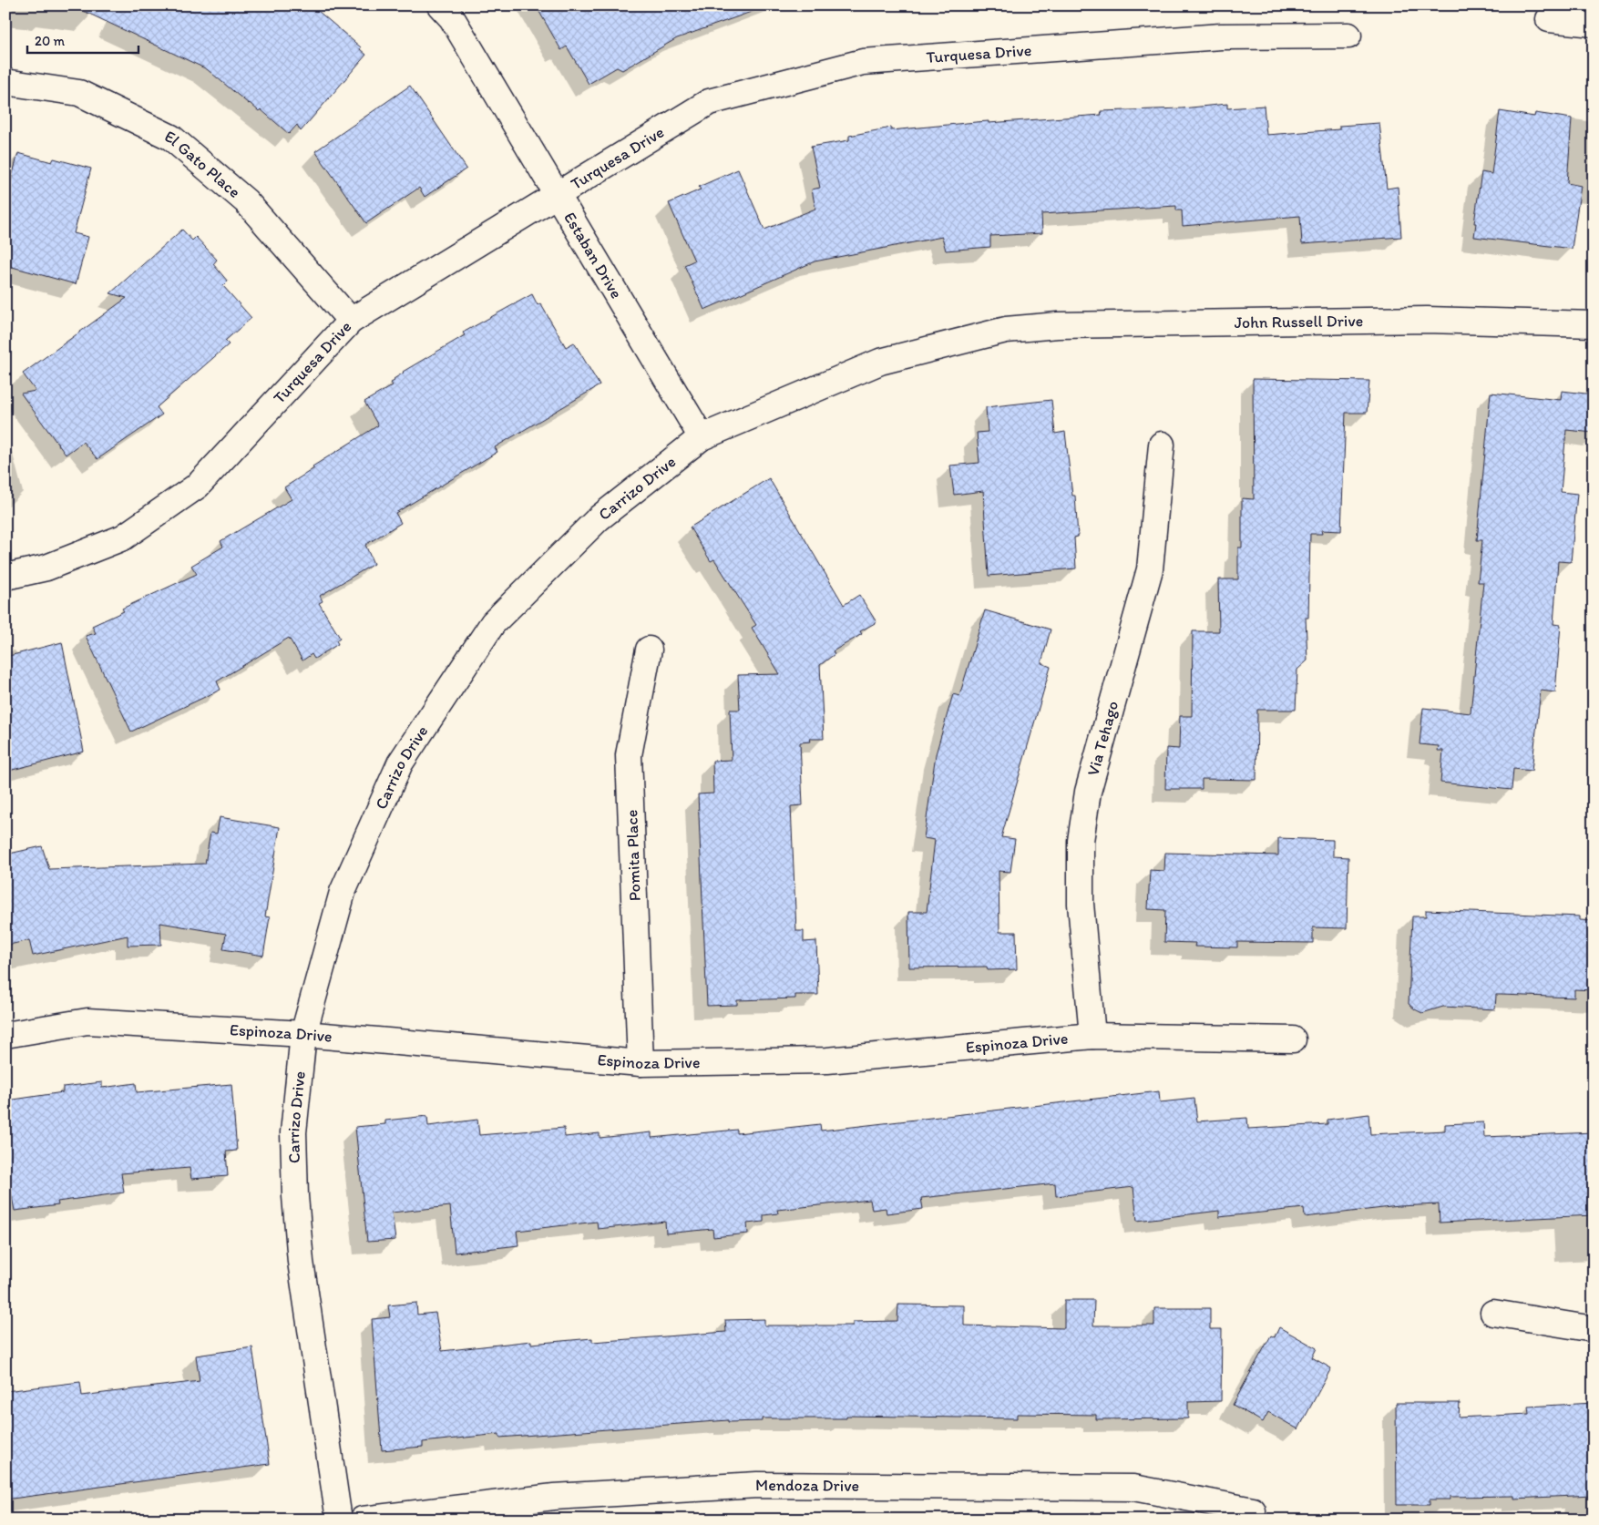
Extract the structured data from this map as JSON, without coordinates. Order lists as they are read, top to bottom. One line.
{"streets":{"street":["Turquesa Drive","El Gato Place","Estaban Drive","John Russell Drive","Carrizo Drive","Via Tehago","Pomita Place","Espinoza Drive","Mendoza Drive"]},"crossings":[["Turquesa Drive","El Gato Place"],["Turquesa Drive","Estaban Drive"],["Estaban Drive","Carrizo Drive"],["John Russell Drive","Carrizo Drive"],["Carrizo Drive","Espinoza Drive"],["Via Tehago","Espinoza Drive"],["Pomita Place","Espinoza Drive"]],"scale_bar":"20 m"}
